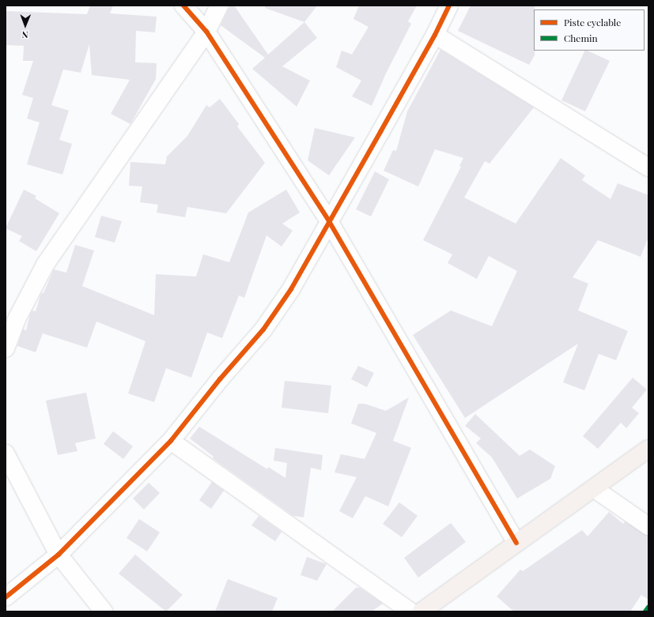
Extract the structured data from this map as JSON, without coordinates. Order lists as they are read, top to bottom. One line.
{"legend":["Piste cyclable","Chemin"],"north":"bottom"}
